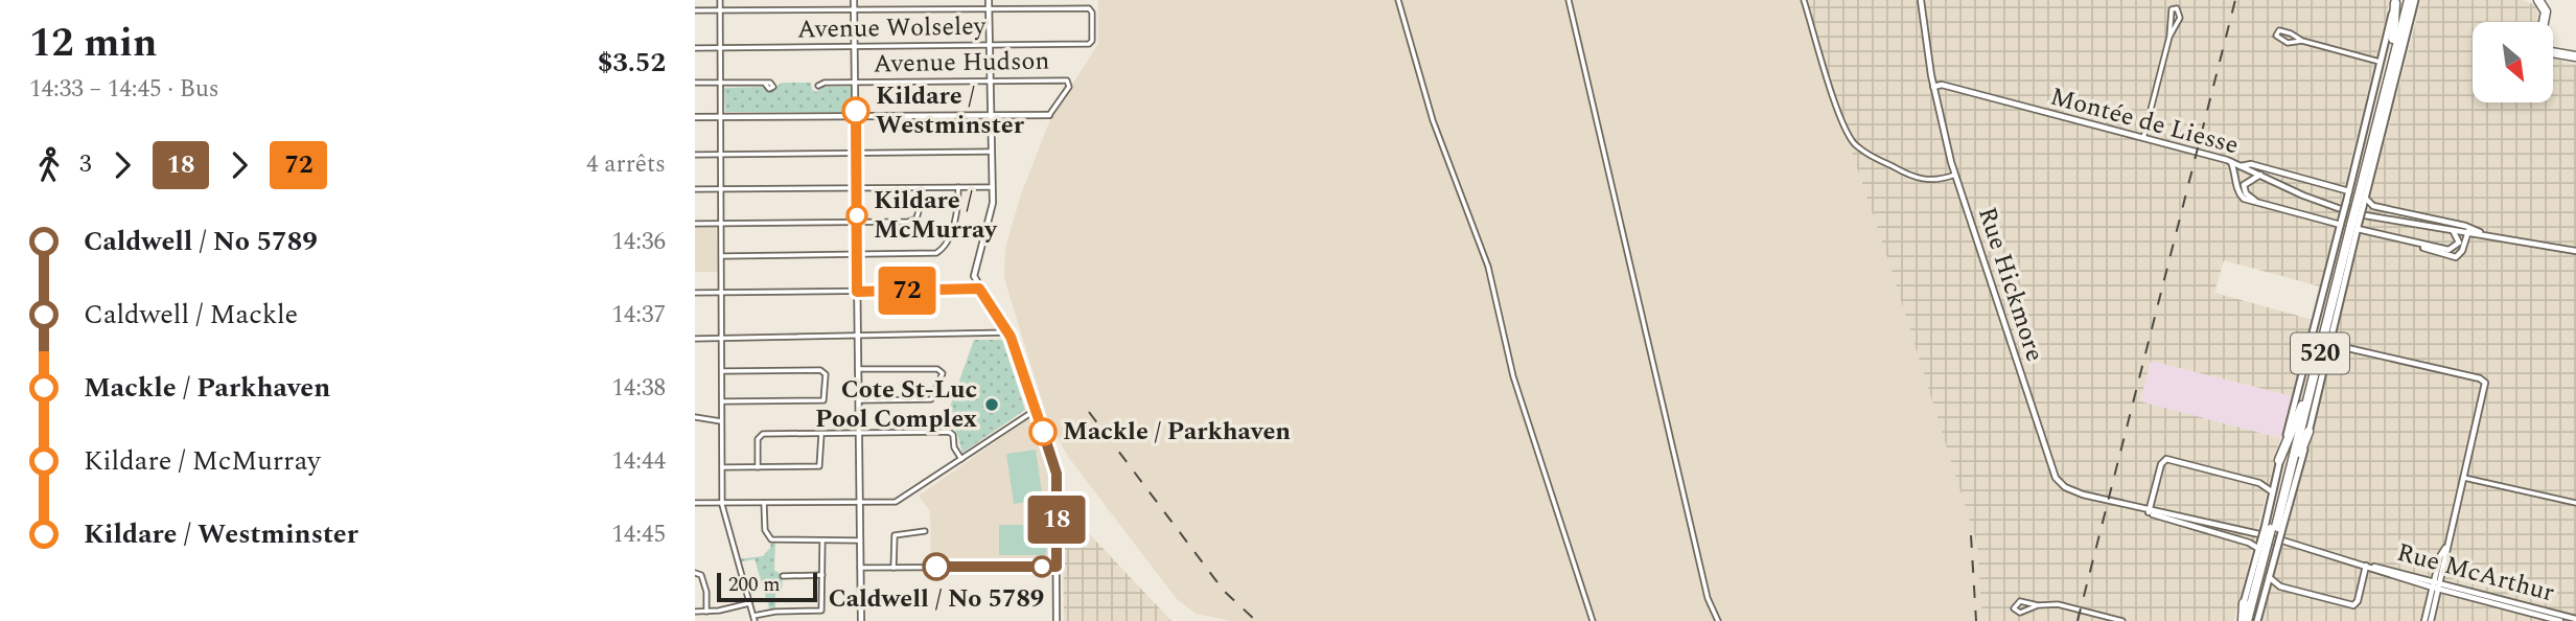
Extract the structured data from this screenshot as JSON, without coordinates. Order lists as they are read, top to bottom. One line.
{"streets":{"highway":["520"],"street":["Avenue Wolseley","Avenue Hudson","Montée de Liesse","Rue Hickmore","Rue McArthur"]},"crossings":[["Montée de Liesse","Rue Hickmore"]],"places":["Kildare / Westminster","Kildare / McMurray","Cote St-Luc Pool Complex","Mackle / Parkhaven","Caldwell / No 5789"],"lines":["bus line 72","bus line 18"],"scale_bar":"200 m","north":"bottom right","page":{"heading":["12 min","14:33 – 14:45 · Bus","$3.52"],"on_map":["18","72"],"legs":["3","18","72","4 arrêts"],"list":[{"name":"Caldwell / No 5789","value":"14:36"},{"name":"Caldwell / Mackle","value":"14:37"},{"name":"Mackle / Parkhaven","value":"14:38"},{"name":"Kildare / McMurray","value":"14:44"},{"name":"Kildare / Westminster","value":"14:45"}],"scale":"200 m"}}
